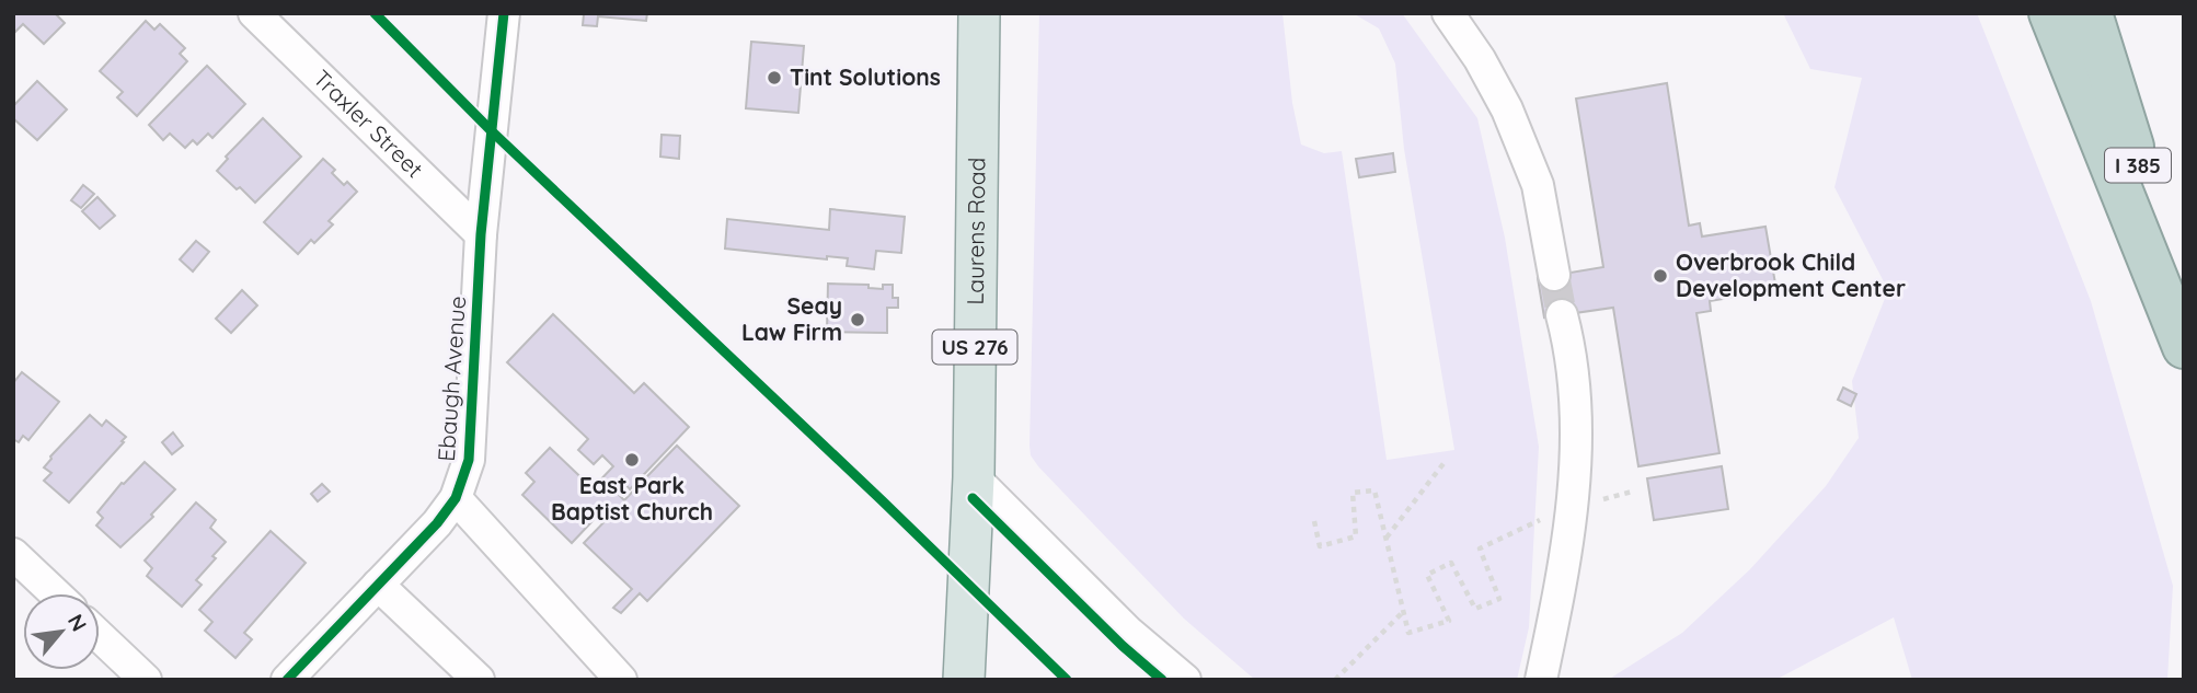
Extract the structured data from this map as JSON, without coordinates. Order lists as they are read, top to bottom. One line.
{"streets":{"highway":["I 385"],"main road":["Laurens Road","US 276"],"street":["Traxler Street","Ebaugh Avenue"]},"crossings":[["Traxler Street","Ebaugh Avenue"]],"places":["Tint Solutions","Overbrook Child Development Center","Seay Law Firm","East Park Baptist Church"],"north":"top right"}
